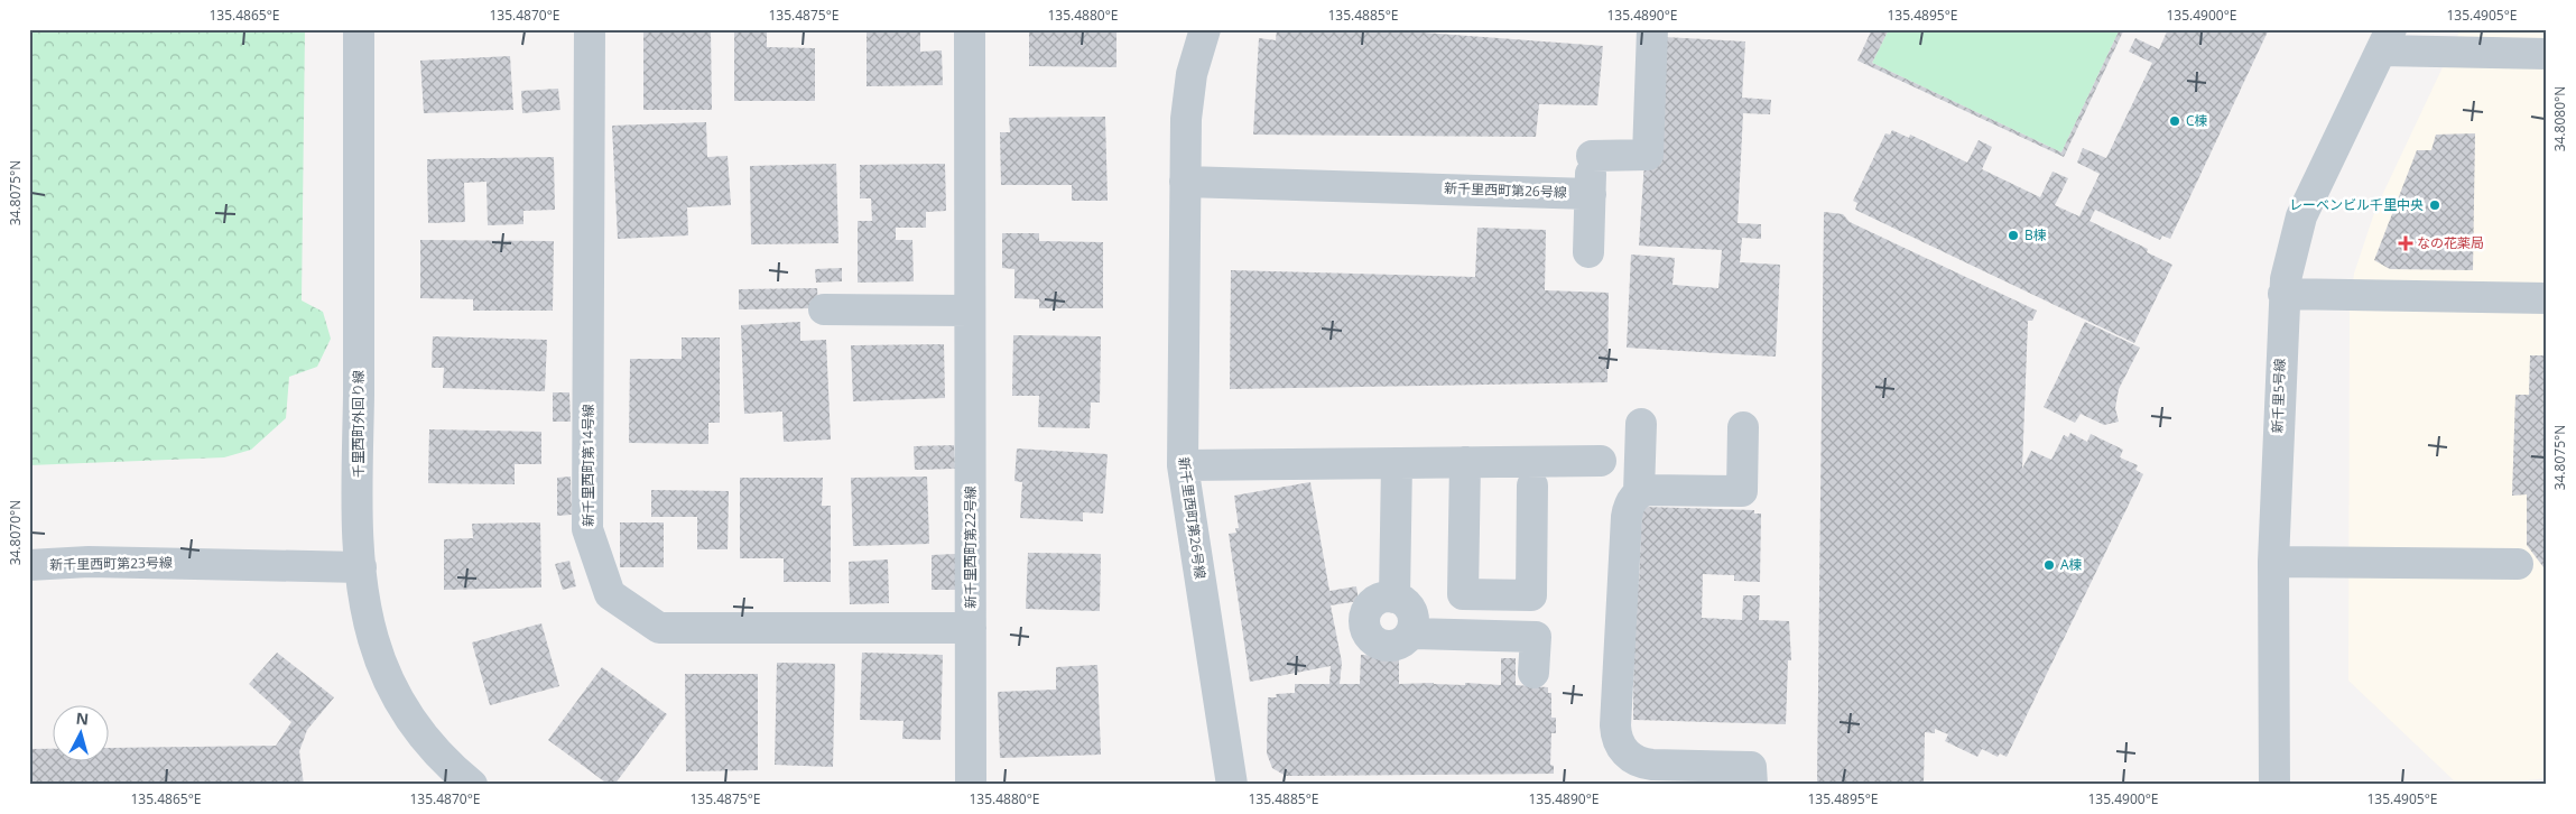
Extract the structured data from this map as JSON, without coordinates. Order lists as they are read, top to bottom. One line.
{"streets":{"street":["新千里西町第26号線","新千里5号線","千里西町外回り線","新千里西町第14号線","新千里西町第22号線","新千里西町第23号線"]},"crossings":[["千里西町外回り線","新千里西町第23号線"],["新千里西町第14号線","新千里西町第22号線"]],"places":{"other":["C棟","レーベンビル千里中央","B棟","A棟"],"health":["なの花薬局"]},"north":"top","coordinates":["135.4865°E","135.4870°E","135.4875°E","135.4880°E","135.4885°E","135.4890°E","135.4895°E","135.4900°E","135.4905°E","34.8080°N","34.8075°N","34.8070°N"]}
